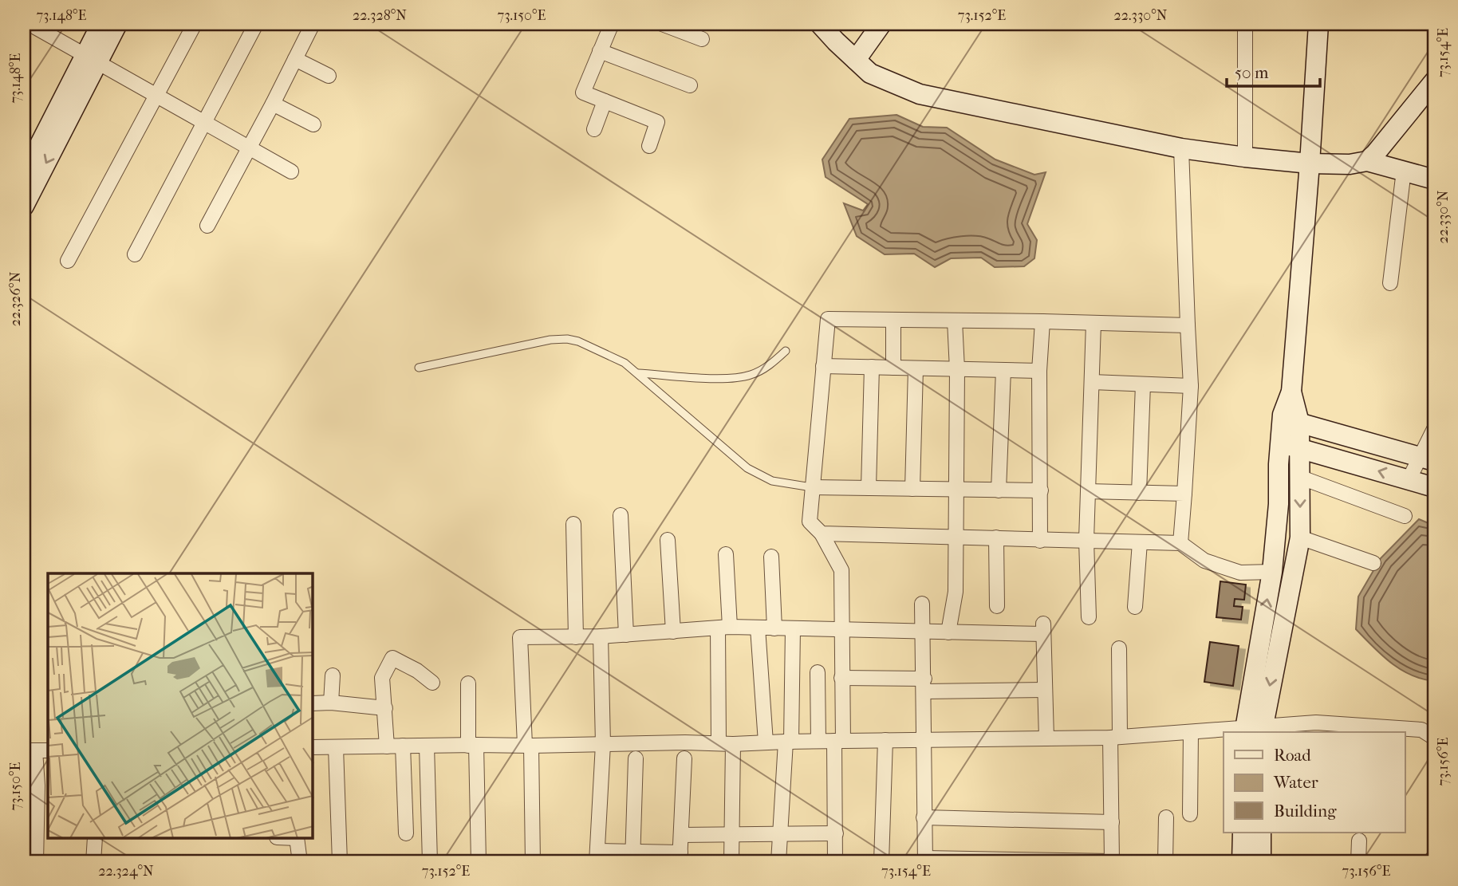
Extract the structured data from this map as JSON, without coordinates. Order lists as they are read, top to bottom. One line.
{"legend":["Road","Water","Building"],"scale_bar":"50 m","coordinates":["73.148°E","22.328°N","73.150°E","73.152°E","22.330°N","73.154°E","22.326°N","73.156°E","22.324°N"]}
